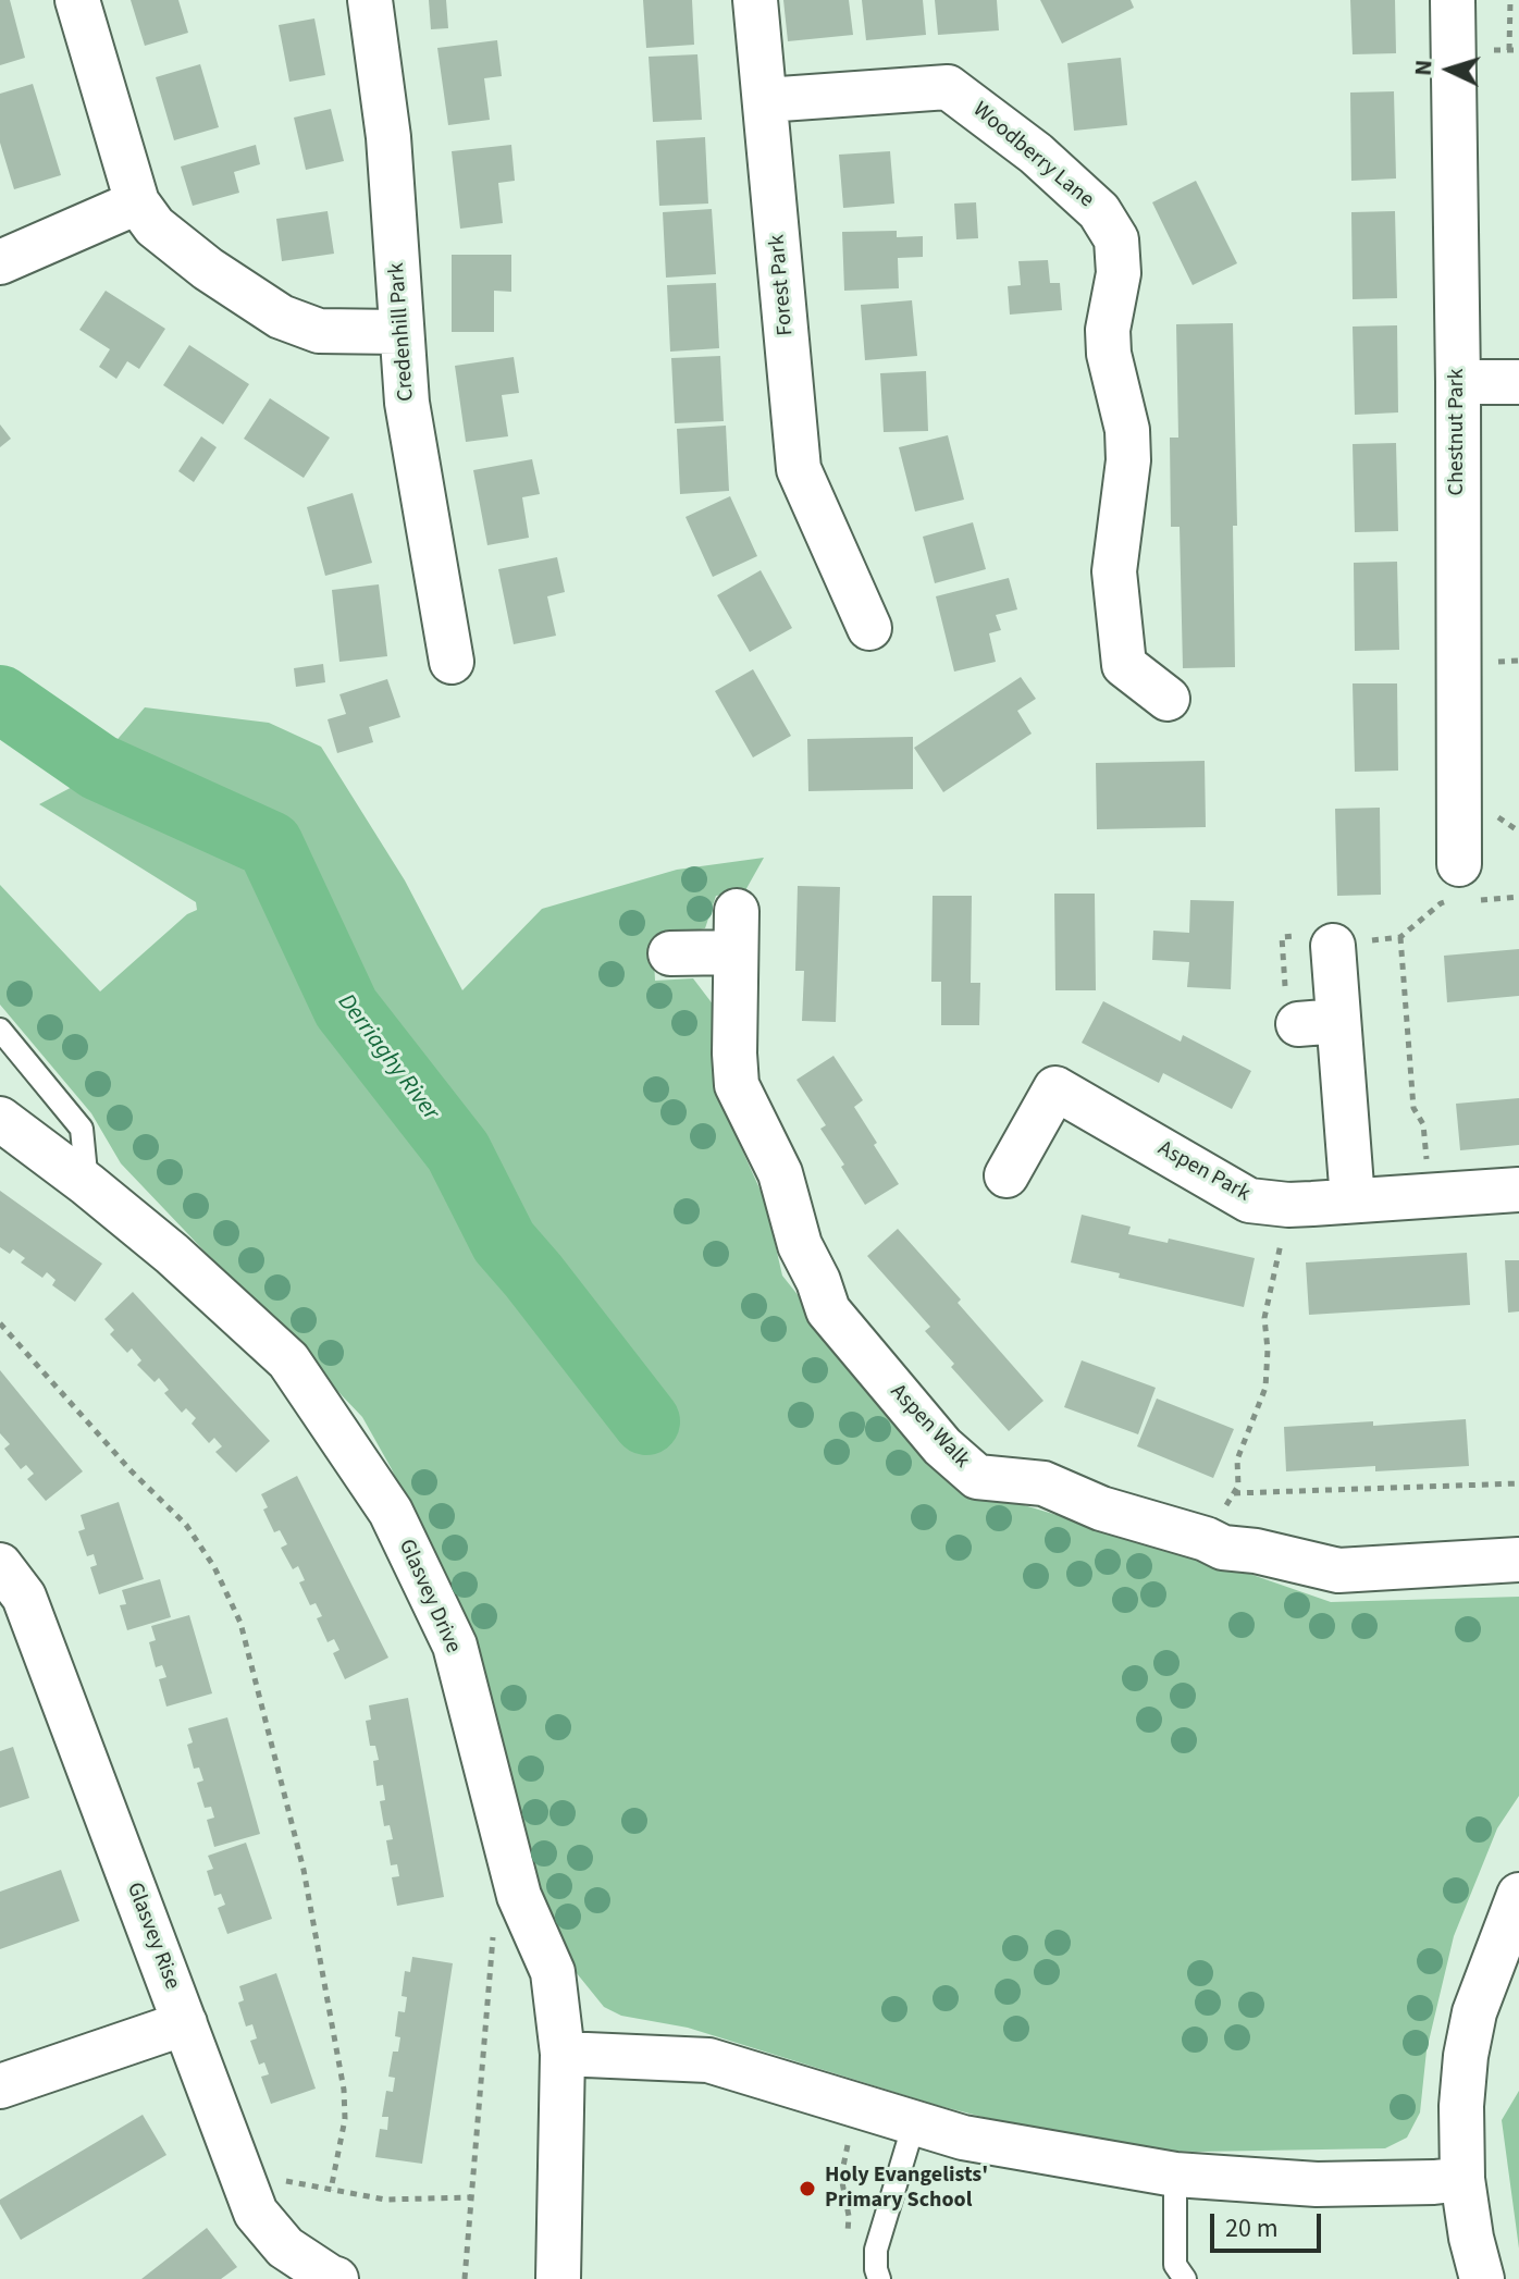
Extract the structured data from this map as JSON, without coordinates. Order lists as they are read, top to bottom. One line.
{"streets":{"street":["Woodberry Lane","Forest Park","Credenhill Park","Chestnut Park","Aspen Park","Aspen Walk","Glasvey Drive","Glasvey Rise"]},"crossings":[["Woodberry Lane","Forest Park"]],"water":["Derriaghy River"],"places":["Holy Evangelists' Primary School"],"scale_bar":"20 m","north":"left"}
